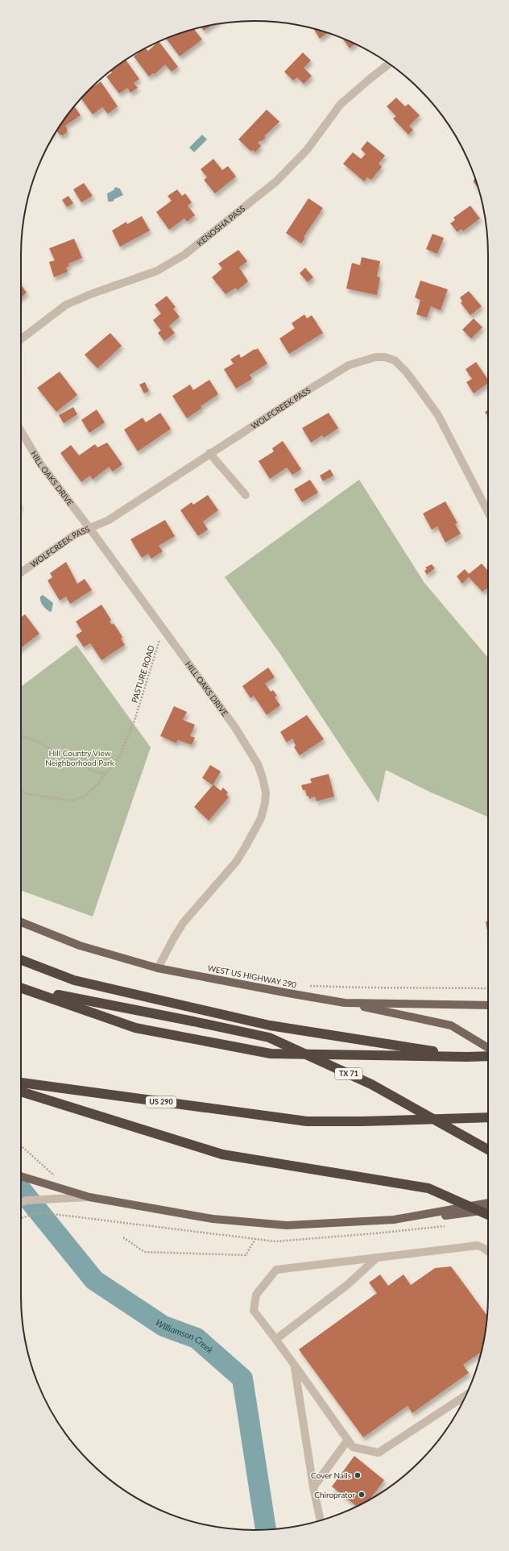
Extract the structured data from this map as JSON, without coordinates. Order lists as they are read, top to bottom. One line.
{"streets":{"highway":["TX 71","US 290"],"main road":["WEST US HIGHWAY 290"],"street":["KENOSHA PASS","WOLFCREEK PASS","HILL OAKS DRIVE"],"path":["PASTURE ROAD"]},"crossings":[["WOLFCREEK PASS","HILL OAKS DRIVE"],["HILL OAKS DRIVE","PASTURE ROAD"],["HILL OAKS DRIVE","WEST US HIGHWAY 290"]],"water":["Williamson Creek"],"parks":["Hill Country View Neighborhood Park"],"places":["Cover Nails","Chiroprator"]}
